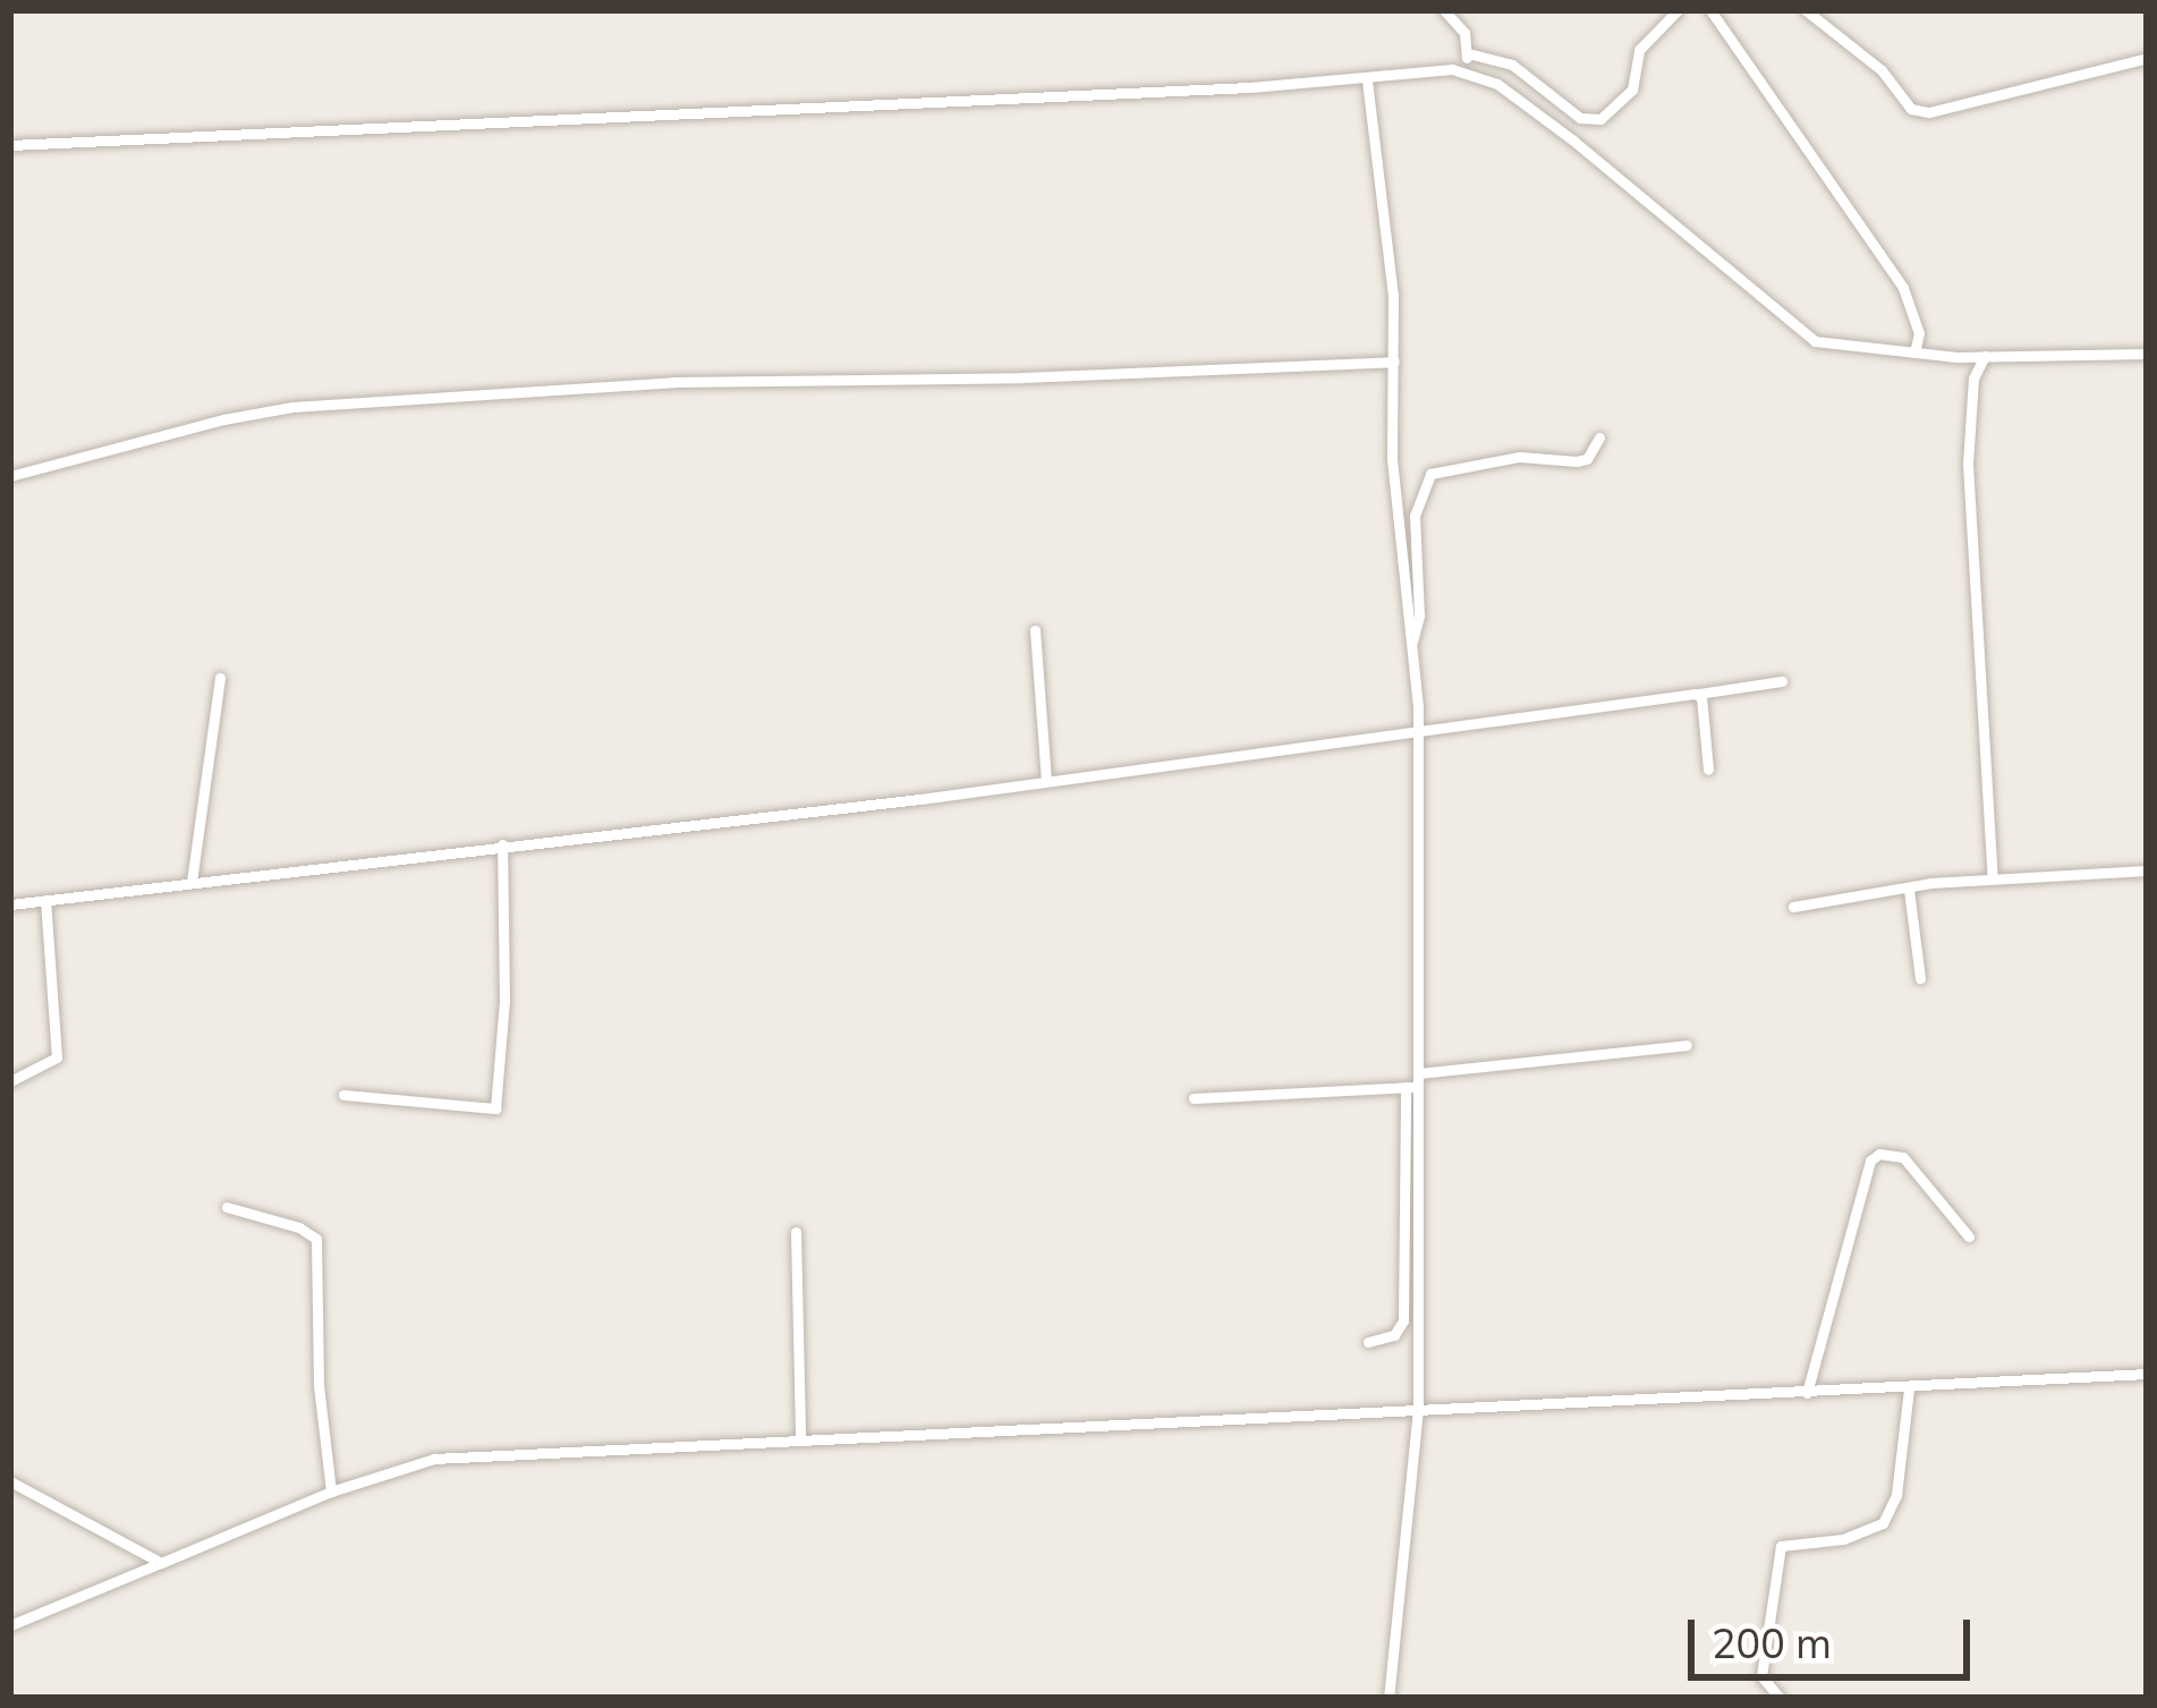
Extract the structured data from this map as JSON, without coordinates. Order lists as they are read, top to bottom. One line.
{"scale_bar":"200 m"}
